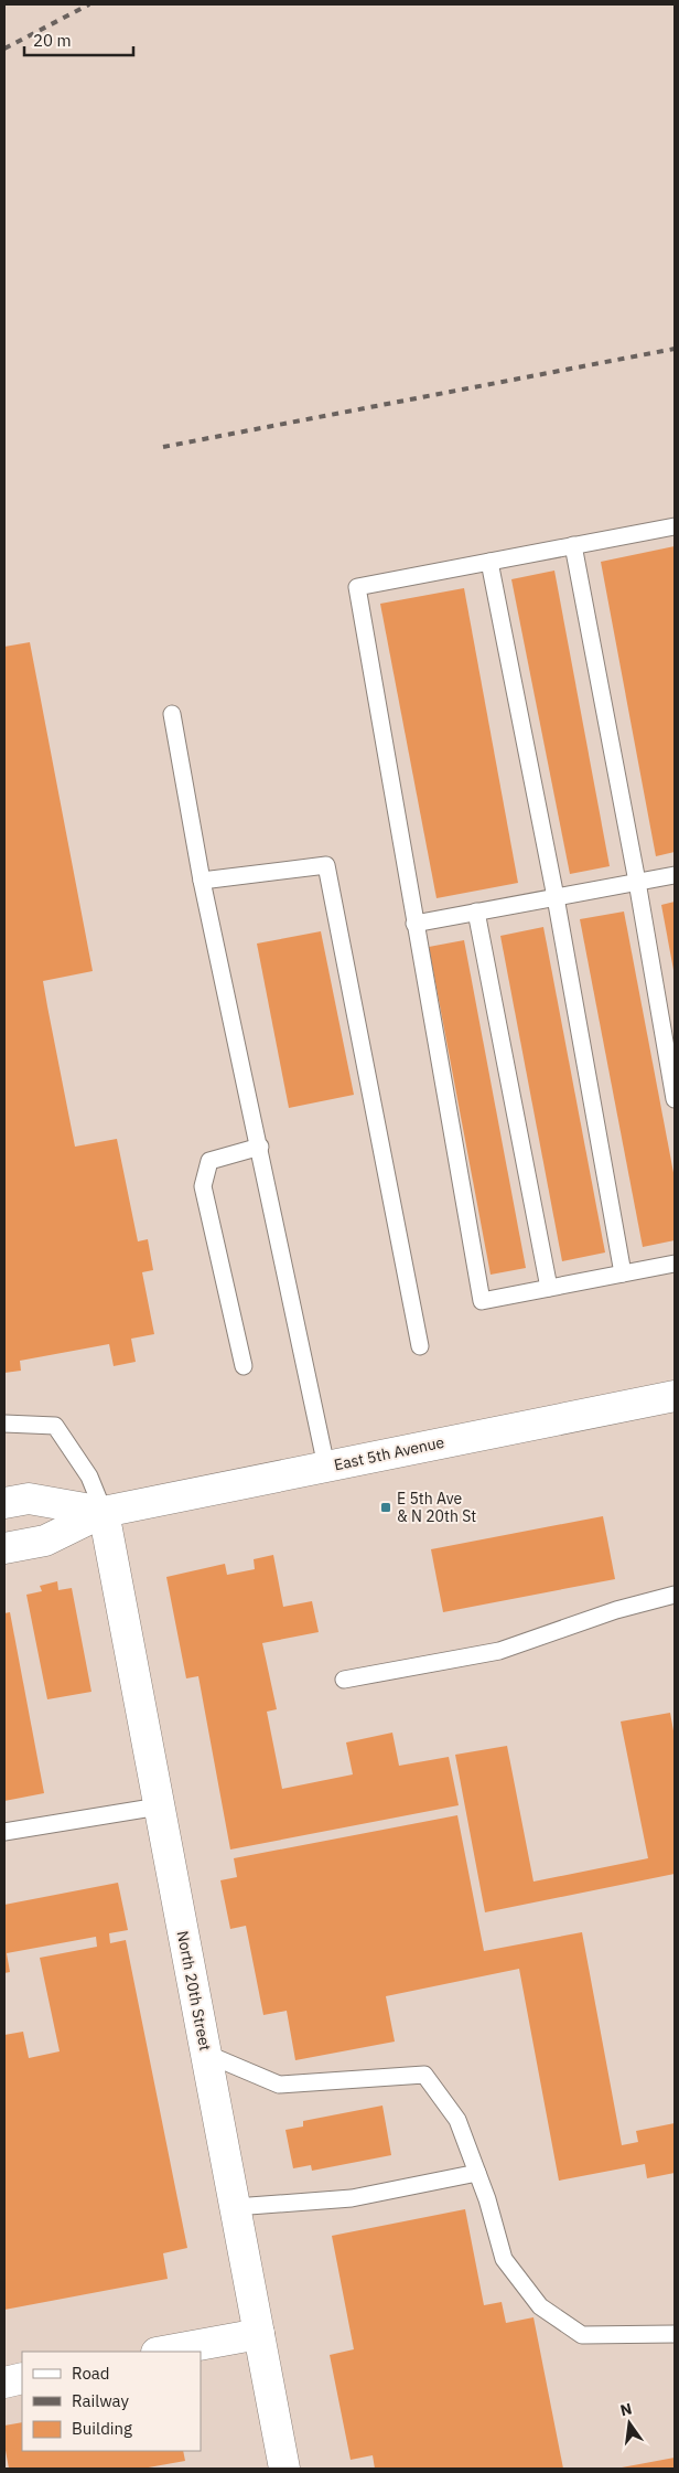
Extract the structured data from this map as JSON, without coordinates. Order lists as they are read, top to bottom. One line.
{"streets":{"street":["East 5th Avenue","North 20th Street"]},"crossings":[["East 5th Avenue","North 20th Street"]],"places":{"transit":["E 5th Ave & N 20th St"]},"legend":["Road","Railway","Building"],"scale_bar":"20 m","north":"top"}
